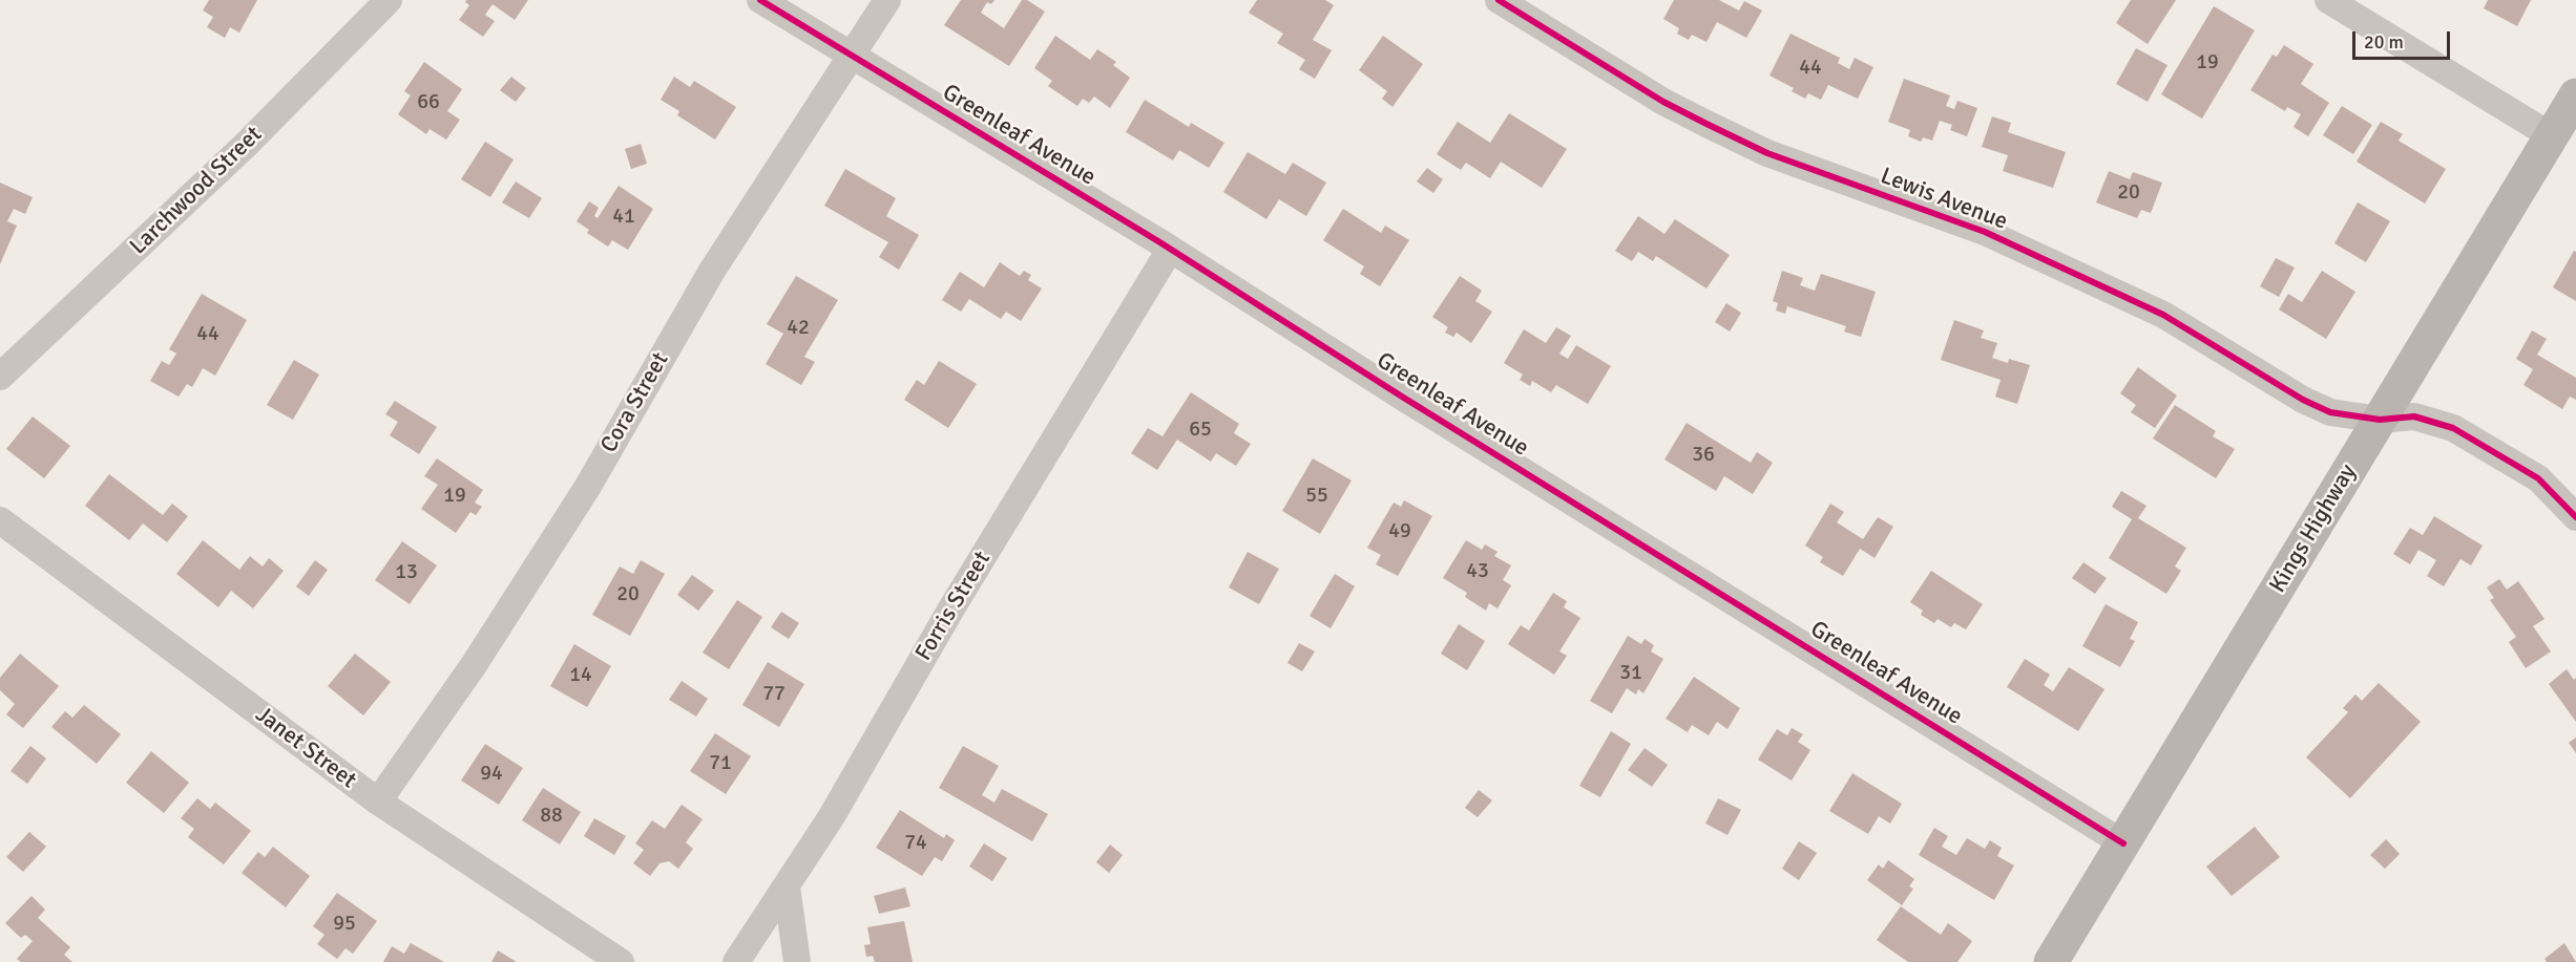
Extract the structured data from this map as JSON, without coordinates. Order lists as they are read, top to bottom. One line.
{"streets":{"main road":["Kings Highway"],"street":["Greenleaf Avenue","Larchwood Street","Lewis Avenue","Cora Street","Forris Street","Janet Street"]},"crossings":[["Greenleaf Avenue","Cora Street"],["Greenleaf Avenue","Kings Highway"],["Greenleaf Avenue","Forris Street"],["Lewis Avenue","Kings Highway"],["Cora Street","Janet Street"]],"house_numbers":["19","44","66","20","41","42","44","65","36","19","55","49","43","13","20","31","14","77","71","94","88","74","95"],"scale_bar":"20 m"}
